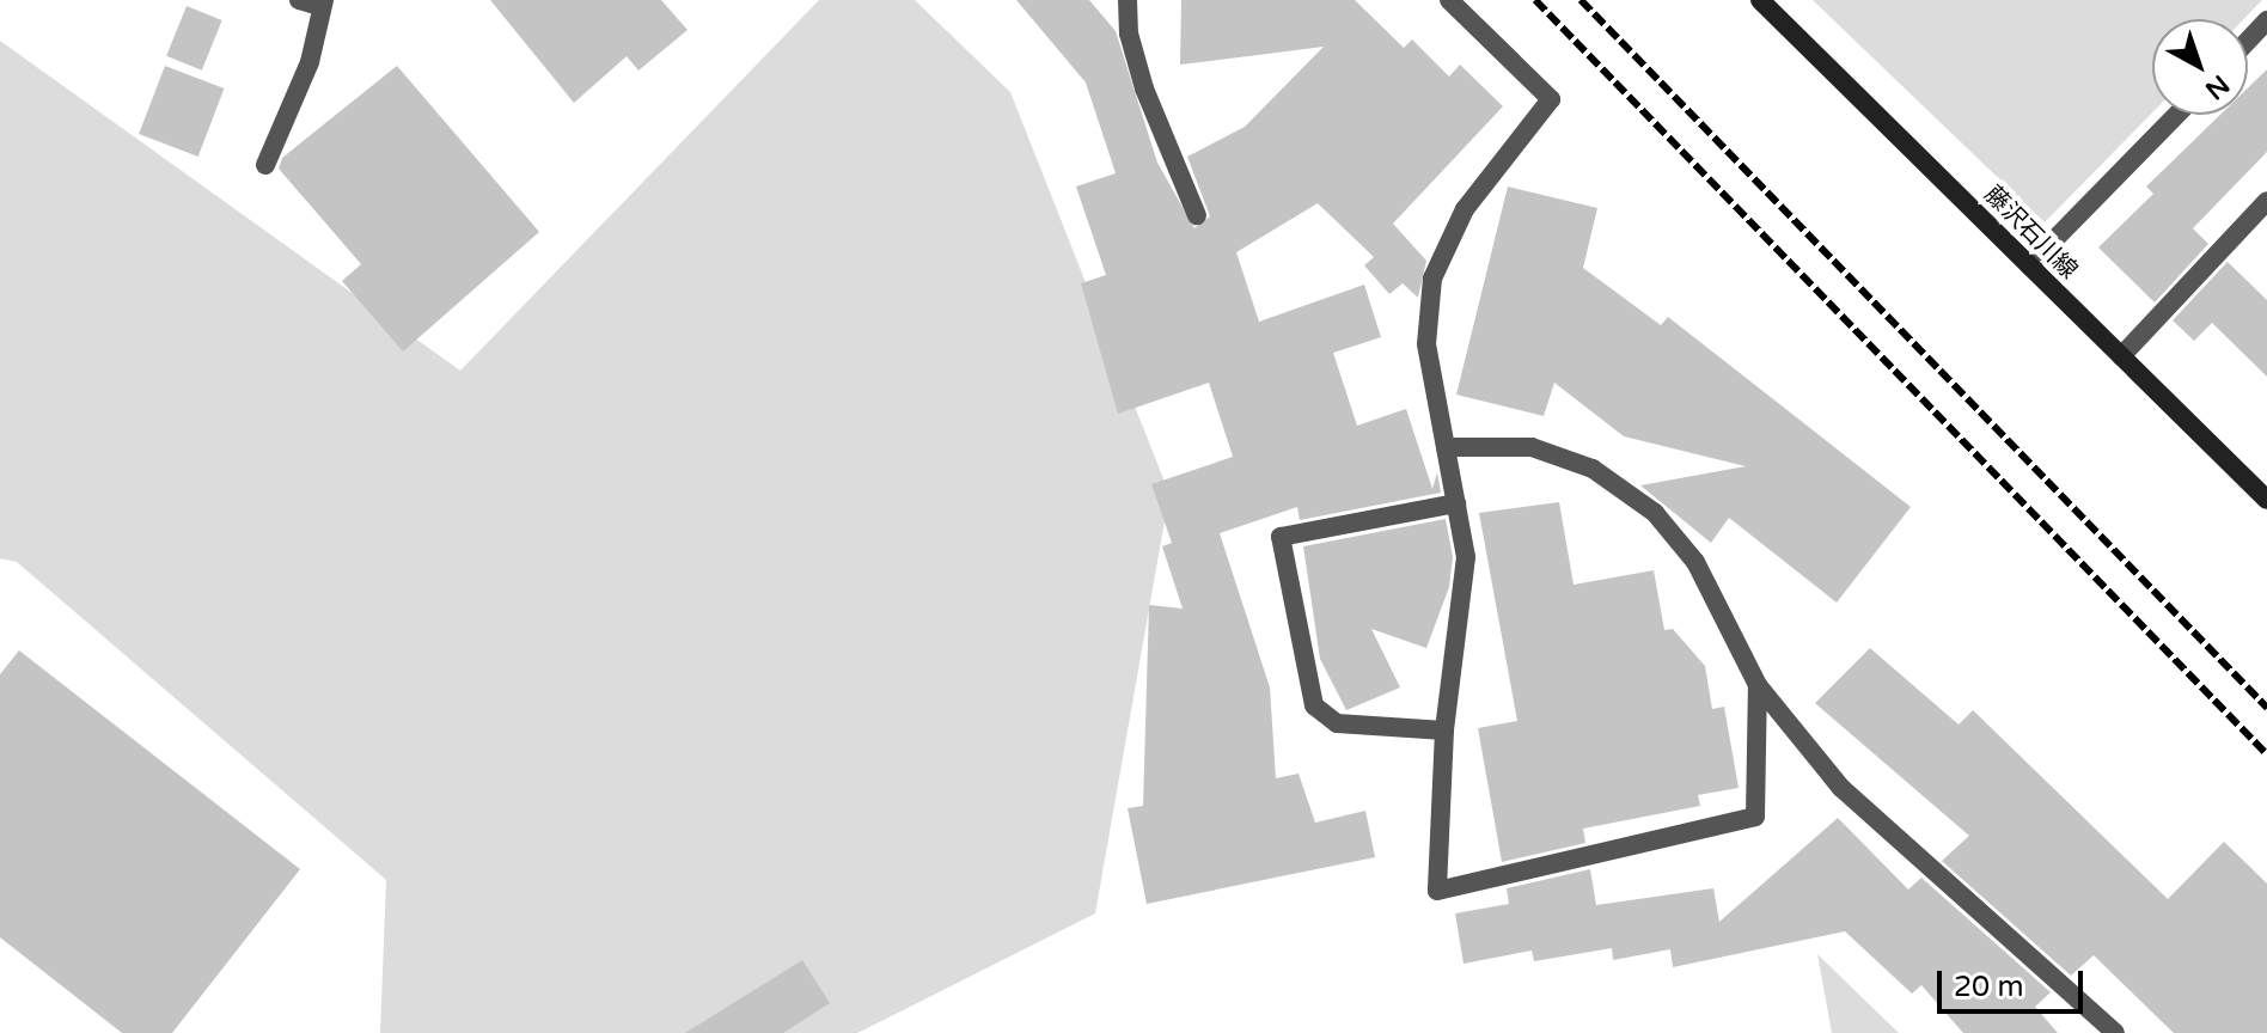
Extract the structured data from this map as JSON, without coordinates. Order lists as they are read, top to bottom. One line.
{"streets":{"street":["藤沢石川線"]},"scale_bar":"20 m","north":"bottom right"}
